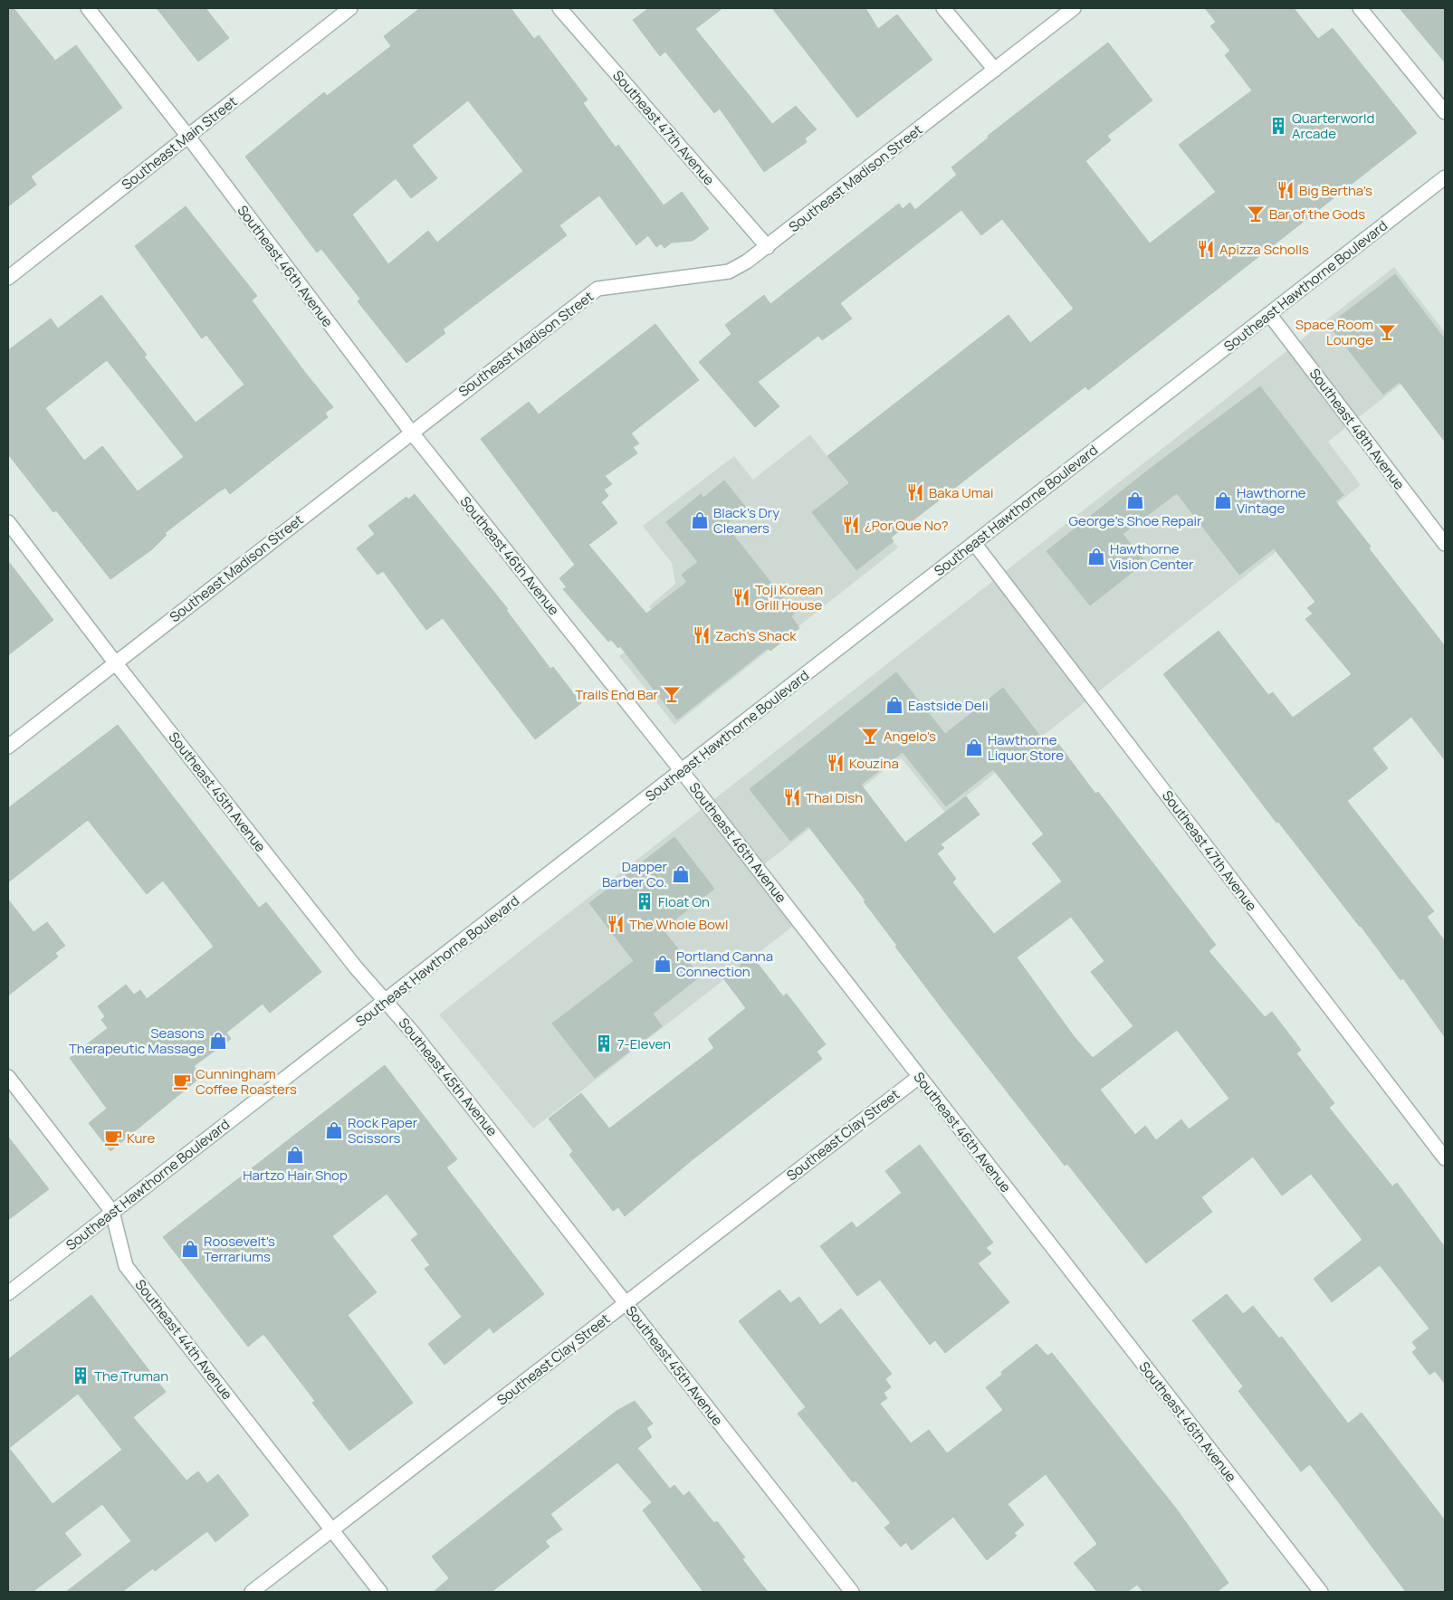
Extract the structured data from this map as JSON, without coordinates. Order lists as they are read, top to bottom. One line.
{"streets":{"street":["Southeast 47th Avenue","Southeast Main Street","Southeast Madison Street","Southeast 46th Avenue","Southeast Hawthorne Boulevard","Southeast 48th Avenue","Southeast 45th Avenue","Southeast Clay Street","Southeast 44th Avenue"]},"crossings":[["Southeast 47th Avenue","Southeast Madison Street"],["Southeast 47th Avenue","Southeast Hawthorne Boulevard"],["Southeast Main Street","Southeast 46th Avenue"],["Southeast Madison Street","Southeast 46th Avenue"],["Southeast Madison Street","Southeast 45th Avenue"],["Southeast 46th Avenue","Southeast Hawthorne Boulevard"],["Southeast 46th Avenue","Southeast Clay Street"],["Southeast Hawthorne Boulevard","Southeast 48th Avenue"],["Southeast Hawthorne Boulevard","Southeast 45th Avenue"],["Southeast Hawthorne Boulevard","Southeast 44th Avenue"],["Southeast 45th Avenue","Southeast Clay Street"],["Southeast Clay Street","Southeast 44th Avenue"]],"places":{"building":["Quarterworld Arcade","Float On","7-Eleven","The Truman"],"restaurant":["Big Bertha's","Apizza Scholls","Baka Umai","¿Por Que No?","Toji Korean Grill House","Zach's Shack","Kouzina","Thai Dish","The Whole Bowl"],"bar":["Bar of the Gods","Space Room Lounge","Trails End Bar","Angelo's"],"shop":["George’s Shoe Repair","Hawthorne Vintage","Black's Dry Cleaners","Hawthorne Vision Center","Eastside Deli","Hawthorne Liquor Store","Dapper Barber Co.","Portland Canna Connection","Seasons Therapeutic Massage","Rock Paper Scissors","Hartzo Hair Shop","Roosevelt's Terrariums"],"cafe":["Cunningham Coffee Roasters","Kure"]}}
